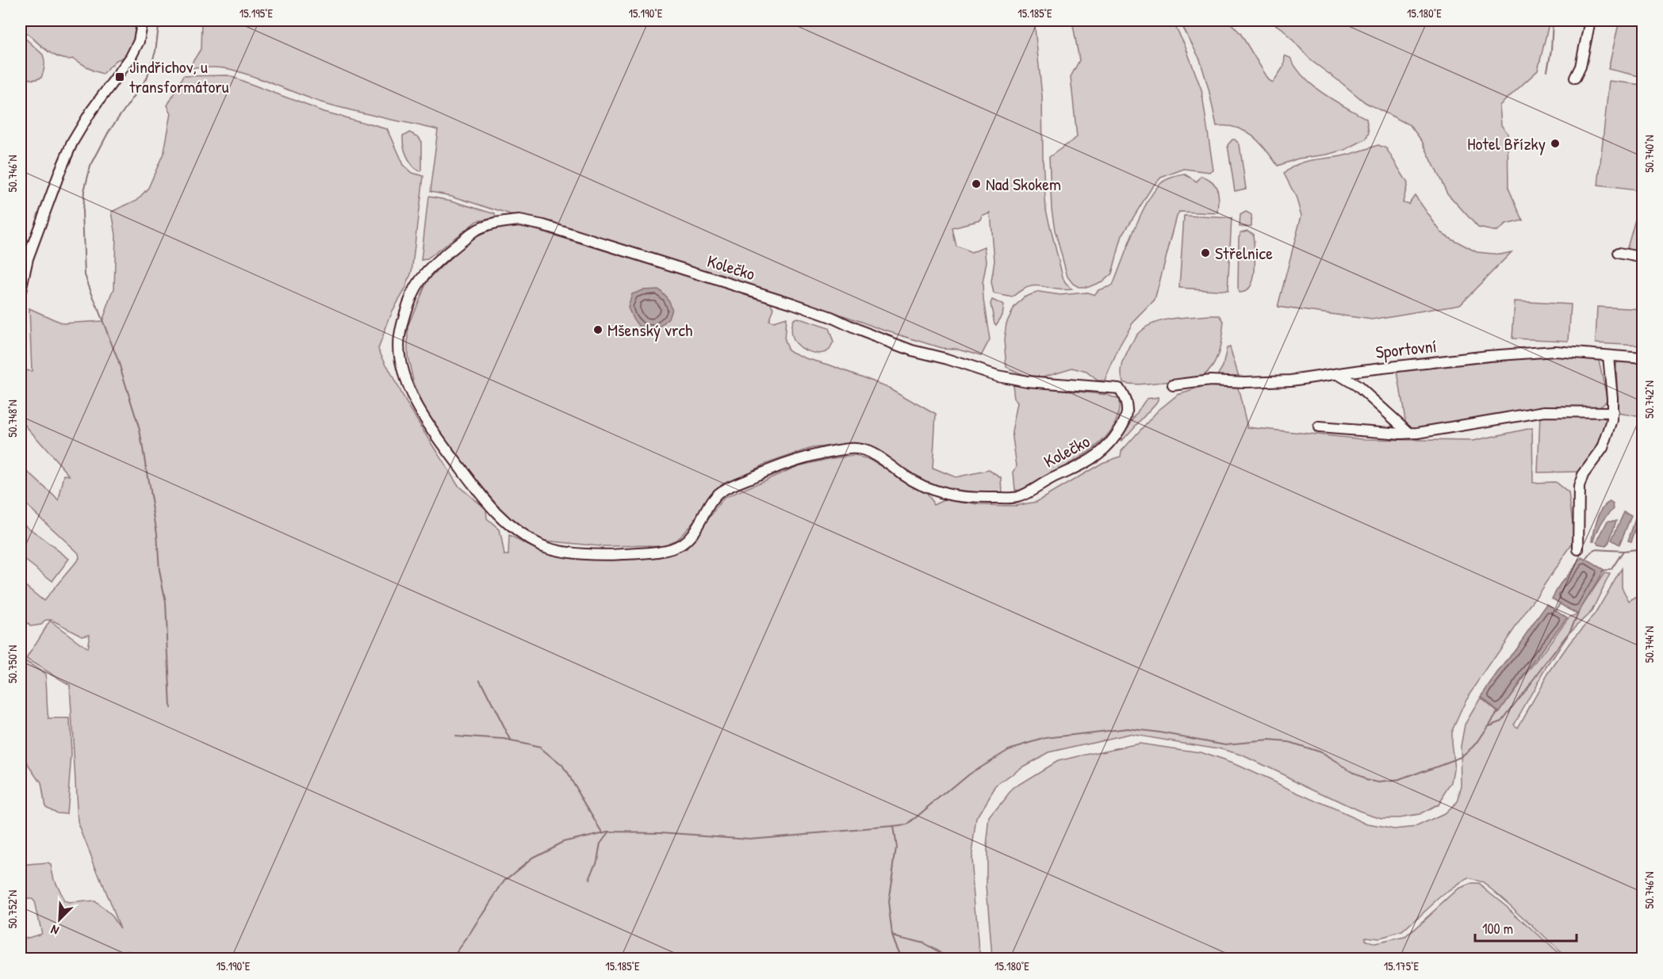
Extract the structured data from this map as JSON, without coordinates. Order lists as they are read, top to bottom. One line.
{"streets":{"street":["Kolečko","Sportovní"]},"places":{"transit":["Jindřichov, u transformátoru"],"other":["Hotel Břízky","Nad Skokem","Střelnice","Mšenský vrch"]},"scale_bar":"100 m","north":"bottom left","coordinates":["15.195°E","15.190°E","15.185°E","15.180°E","50.740°N","50.746°N","50.742°N","50.748°N","50.744°N","50.750°N","50.752°N","15.175°E"]}
